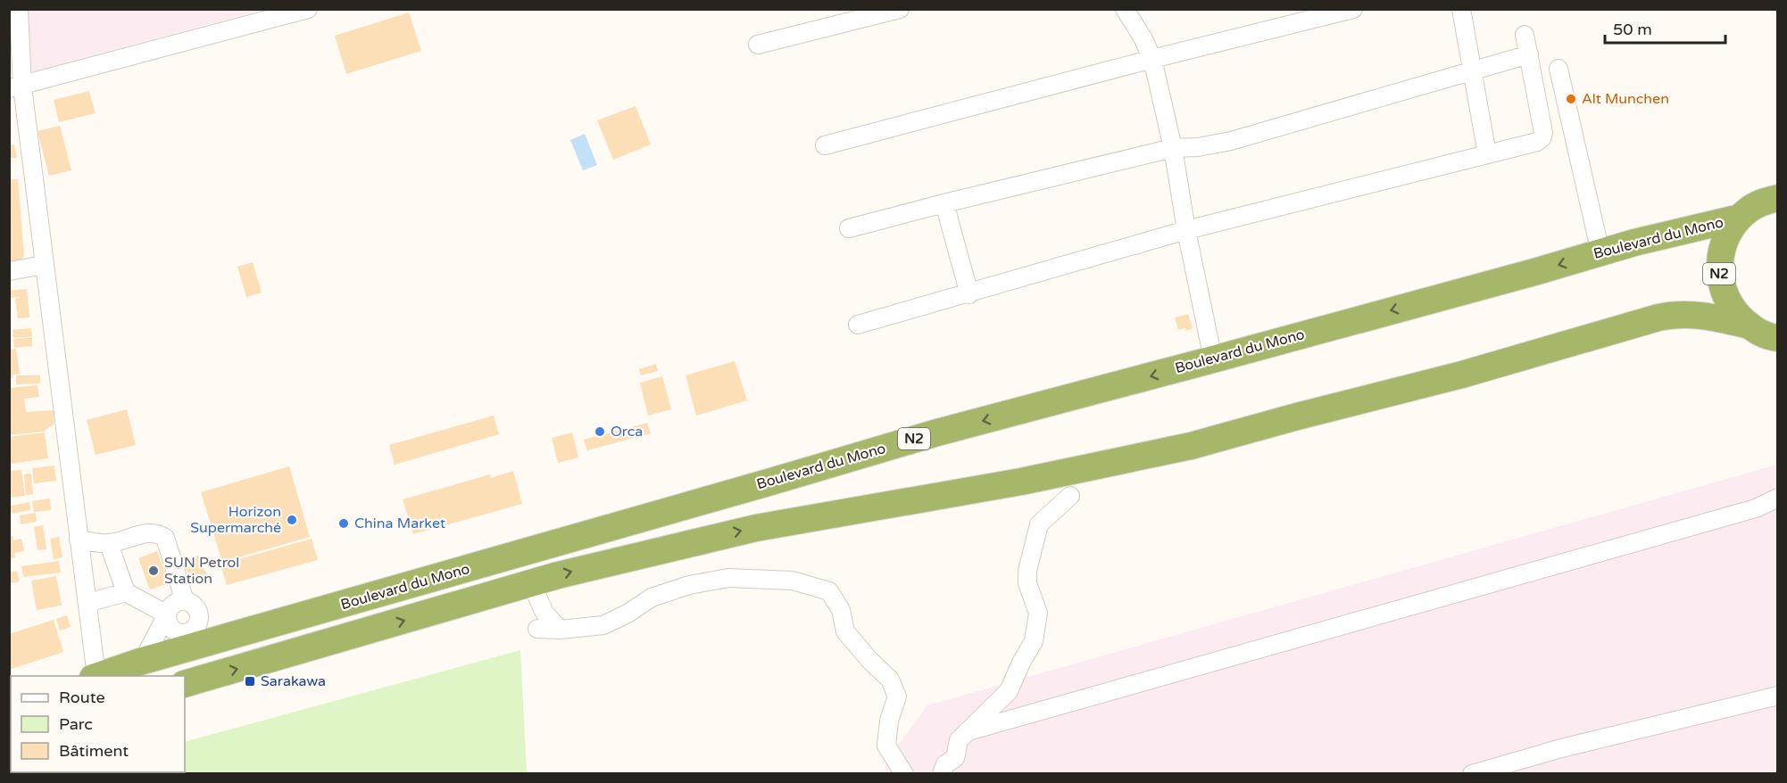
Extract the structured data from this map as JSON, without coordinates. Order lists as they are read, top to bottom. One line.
{"streets":{"highway":["Boulevard du Mono","N2"]},"crossings":[["Boulevard du Mono","N2"]],"places":{"other":["Alt Munchen","Orca","Horizon Supermarché","China Market","SUN Petrol Station"],"transit":["Sarakawa"]},"legend":["Route","Parc","Bâtiment"],"scale_bar":"50 m"}
